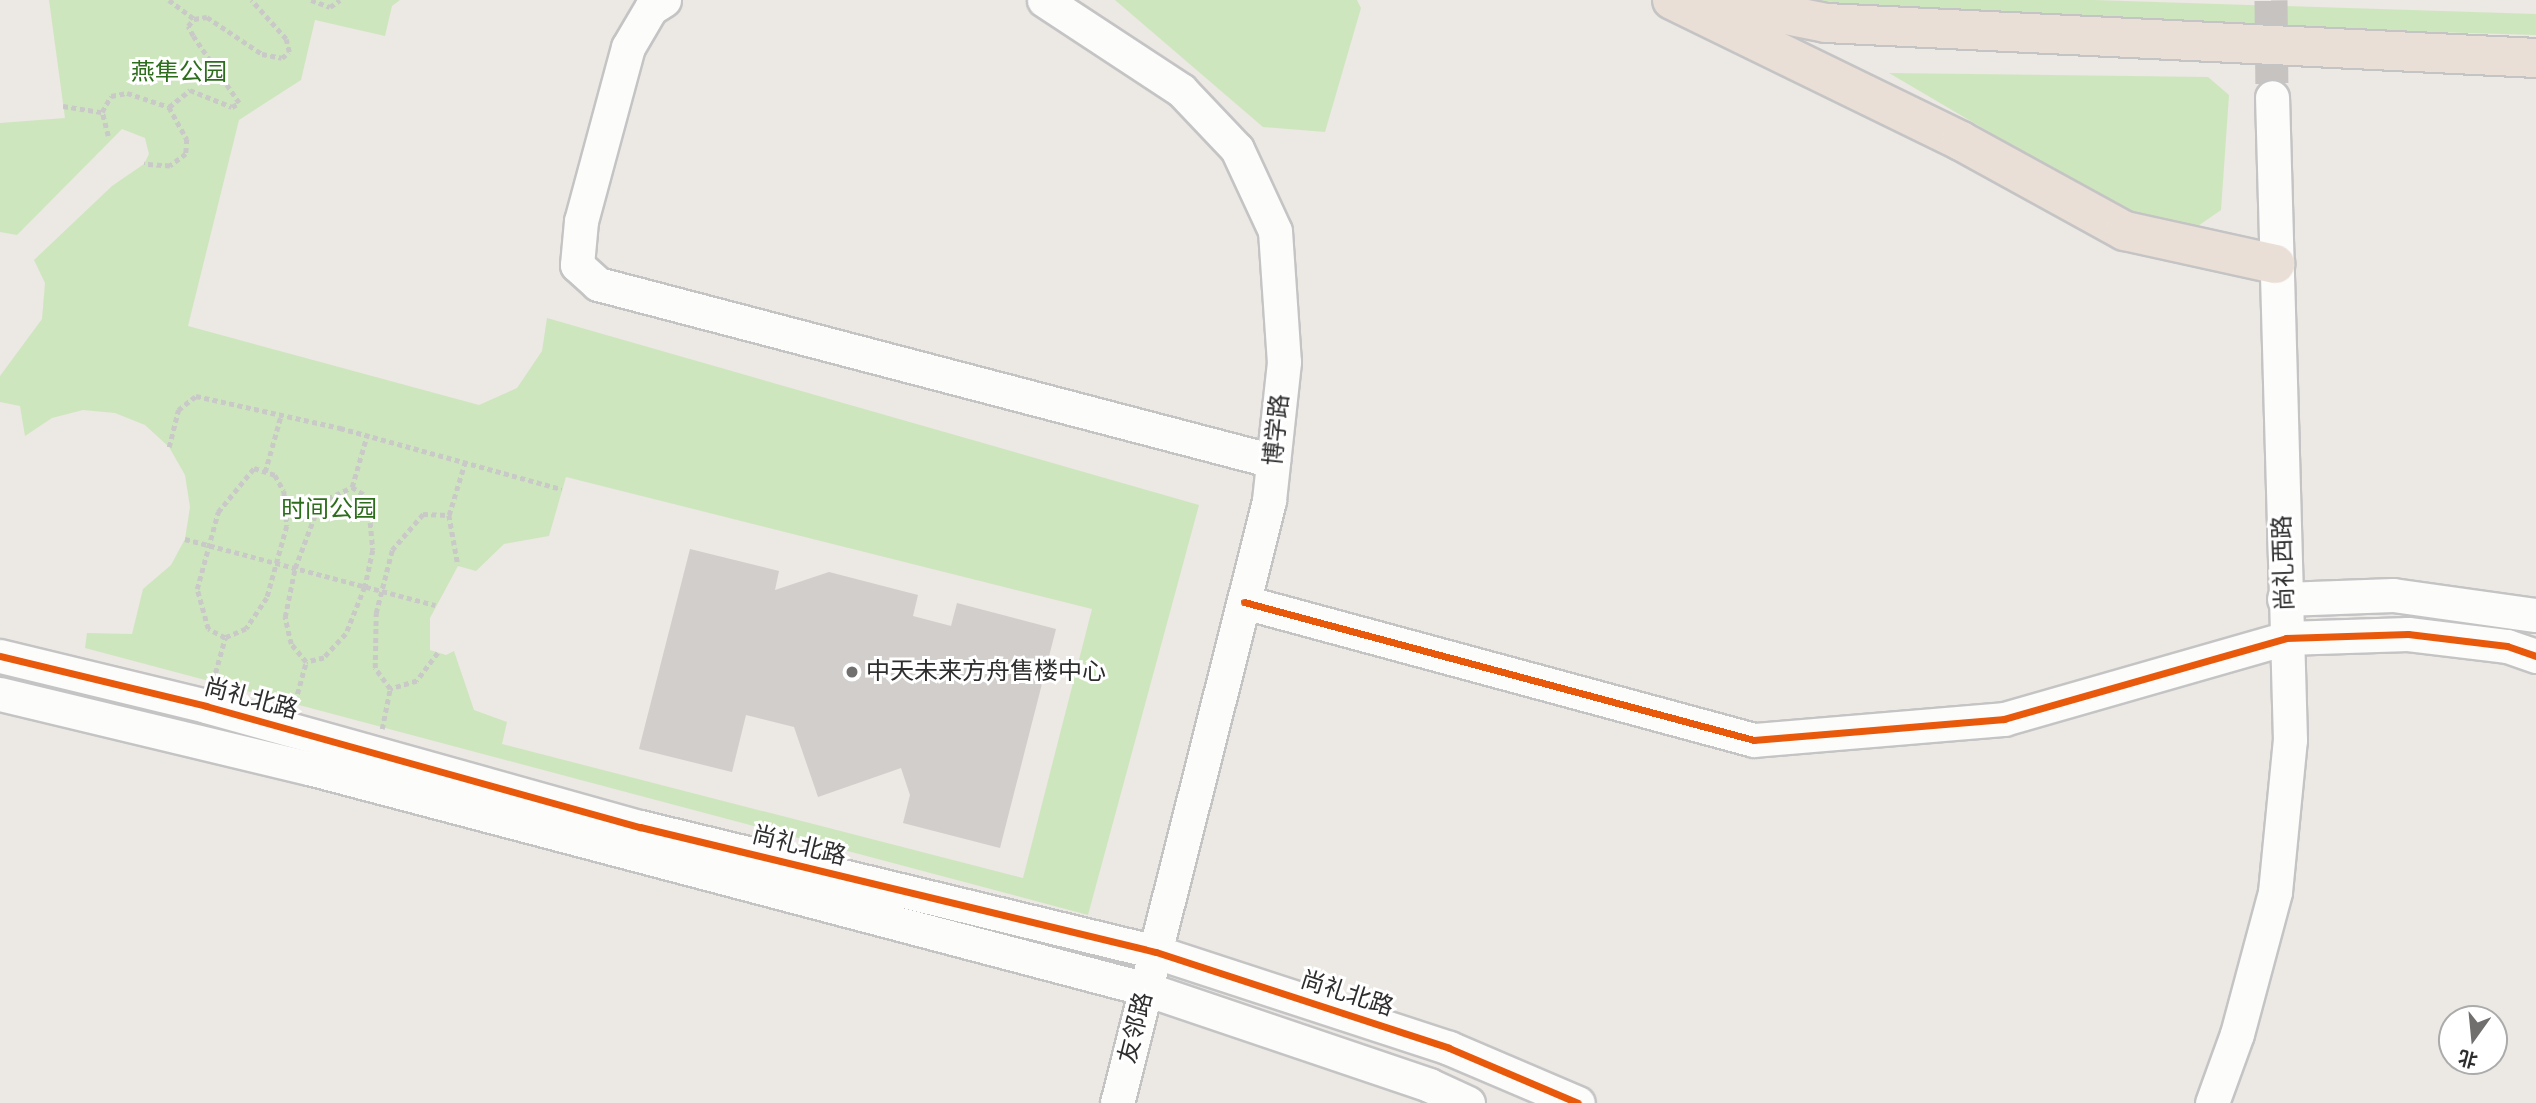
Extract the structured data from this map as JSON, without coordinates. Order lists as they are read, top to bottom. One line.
{"streets":{"street":["博学路","尚礼西路","尚礼北路","友邻路"]},"crossings":[["博学路","尚礼北路"],["博学路","友邻路"],["尚礼北路","友邻路"]],"parks":["燕隼公园","时间公园"],"places":["中天未来方舟售楼中心"],"north":"bottom"}
